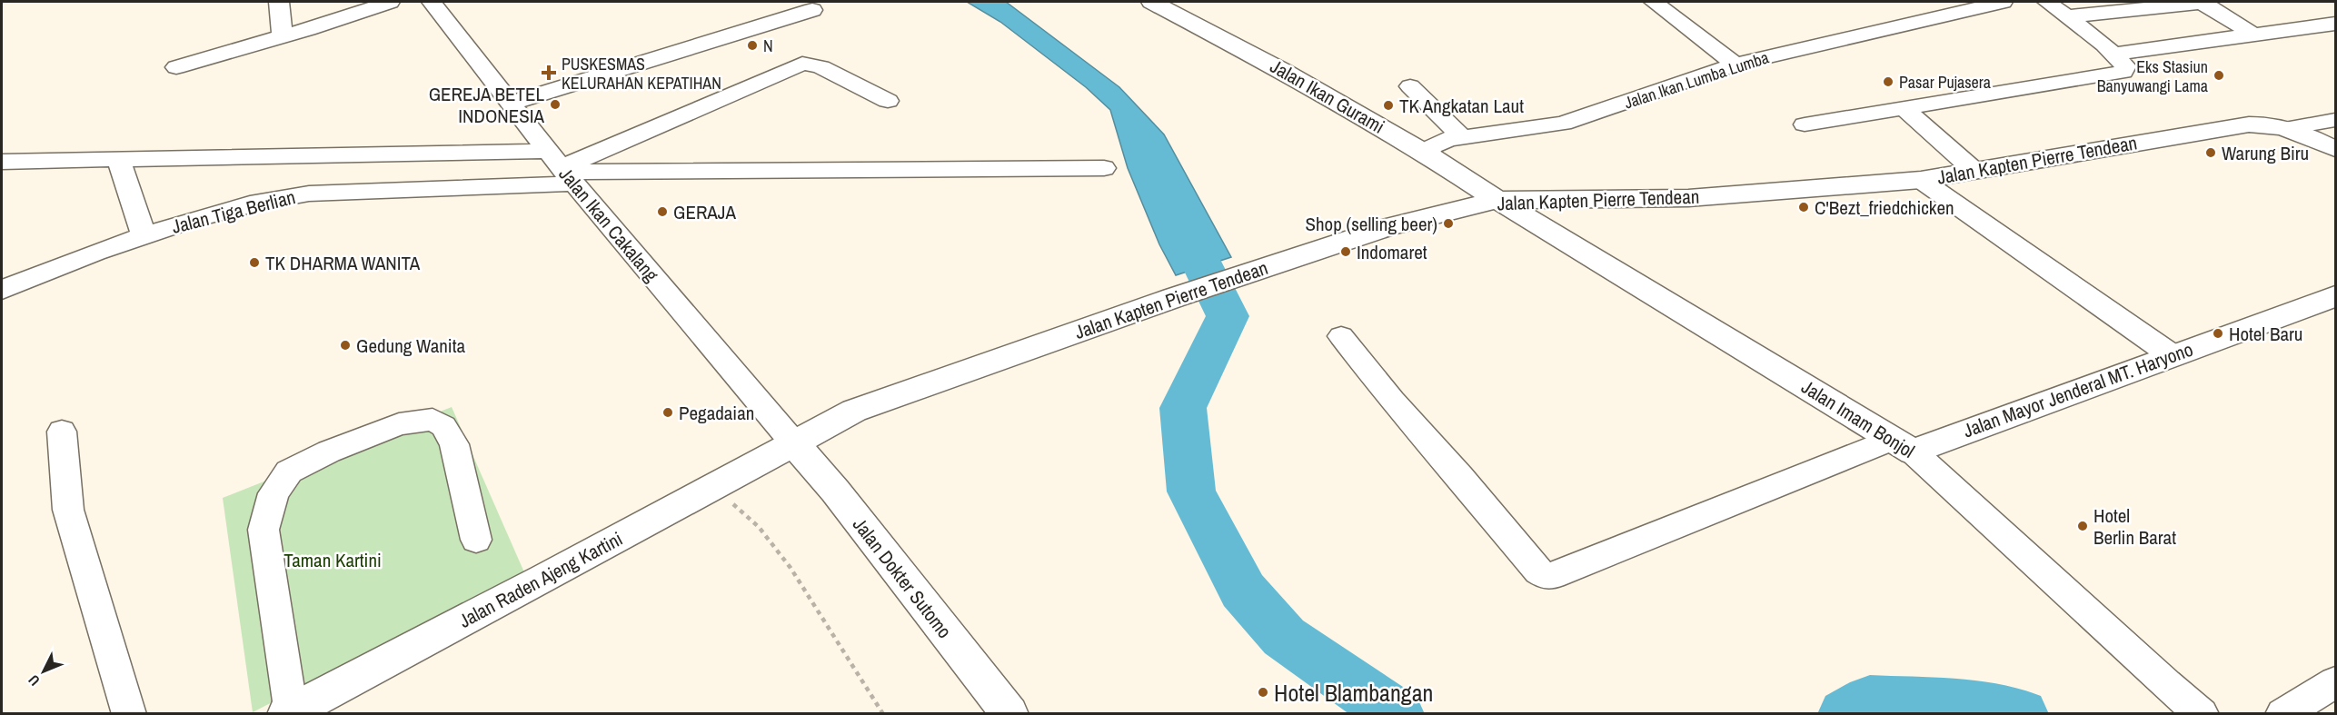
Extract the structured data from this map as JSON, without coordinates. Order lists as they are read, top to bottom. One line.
{"streets":{"main road":["Jalan Ikan Gurami","Jalan Kapten Pierre Tendean","Jalan Mayor Jenderal MT. Haryono","Jalan Imam Bonjol","Jalan Dokter Sutomo","Jalan Raden Ajeng Kartini"],"street":["Jalan Ikan Lumba Lumba","Jalan Tiga Berlian","Jalan Ikan Cakalang"]},"crossings":[["Jalan Ikan Lumba Lumba","Jalan Ikan Gurami"],["Jalan Ikan Gurami","Jalan Kapten Pierre Tendean"],["Jalan Ikan Gurami","Jalan Imam Bonjol"],["Jalan Kapten Pierre Tendean","Jalan Ikan Cakalang"],["Jalan Kapten Pierre Tendean","Jalan Imam Bonjol"],["Jalan Kapten Pierre Tendean","Jalan Dokter Sutomo"],["Jalan Kapten Pierre Tendean","Jalan Raden Ajeng Kartini"],["Jalan Tiga Berlian","Jalan Ikan Cakalang"],["Jalan Ikan Cakalang","Jalan Dokter Sutomo"],["Jalan Ikan Cakalang","Jalan Raden Ajeng Kartini"],["Jalan Mayor Jenderal MT. Haryono","Jalan Imam Bonjol"],["Jalan Dokter Sutomo","Jalan Raden Ajeng Kartini"]],"parks":["Taman Kartini"],"places":{"other":["N","Eks Stasiun Banyuwangi Lama","Pasar Pujasera","GEREJA BETEL INDONESIA","TK Angkatan Laut","Warung Biru","C'Bezt_friedchicken","GERAJA","Shop (selling beer)","Indomaret","TK DHARMA WANITA","Hotel Baru","Gedung Wanita","Pegadaian","Hotel Berlin Barat","Hotel Blambangan"],"health":["PUSKESMAS KELURAHAN KEPATIHAN"]},"north":"bottom left"}
